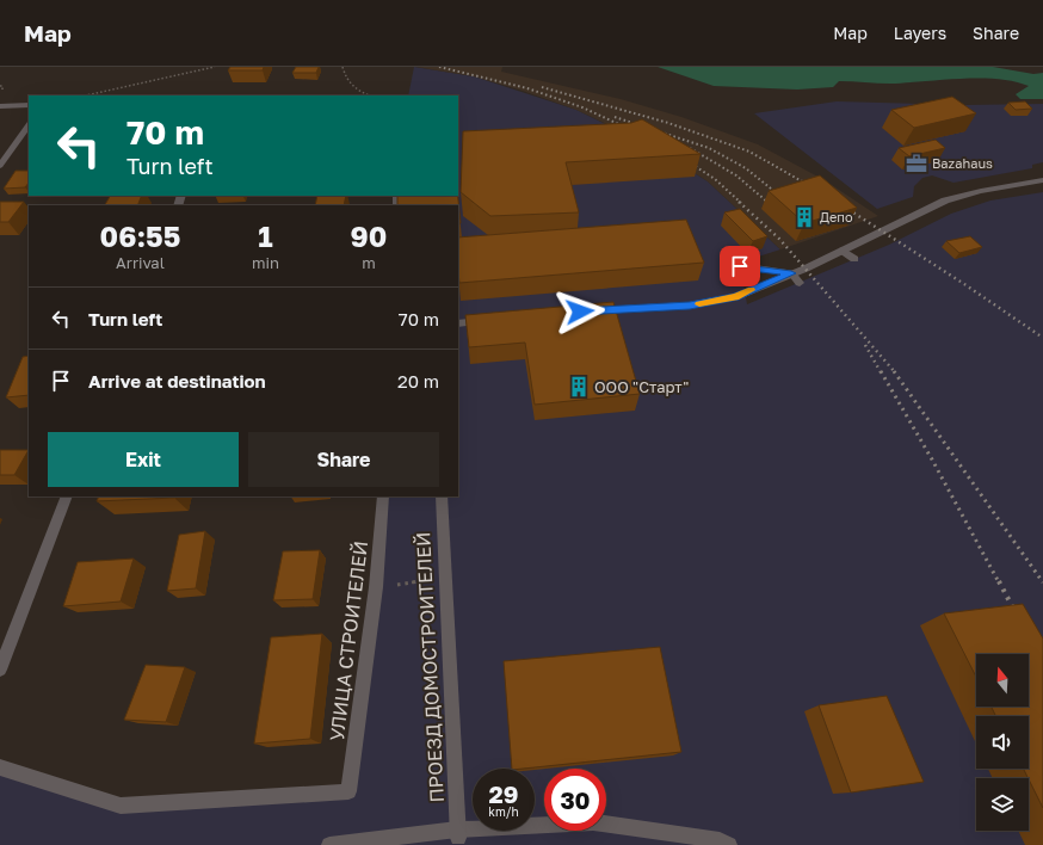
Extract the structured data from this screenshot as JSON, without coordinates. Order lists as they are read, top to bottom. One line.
{"streets":{"street":["УЛИЦА СТРОИТЕЛЕЙ","ПРОЕЗД ДОМОСТРОИТЕЛЕЙ"]},"places":{"office":["Bazahaus"],"building":["Депо","ООО \"Старт\""]},"north":"top","page":{"header":"Map","nav":["Map","Layers","Share"],"turn":["70 m","Turn left"],"eta":["06:55","Arrival","1","min","90","m"],"list":[{"name":"Turn left","value":"70 m"},{"name":"Arrive at destination","value":"20 m"}],"buttons":["Exit","Share"],"speed":"29 km/h","limit":"30"}}
